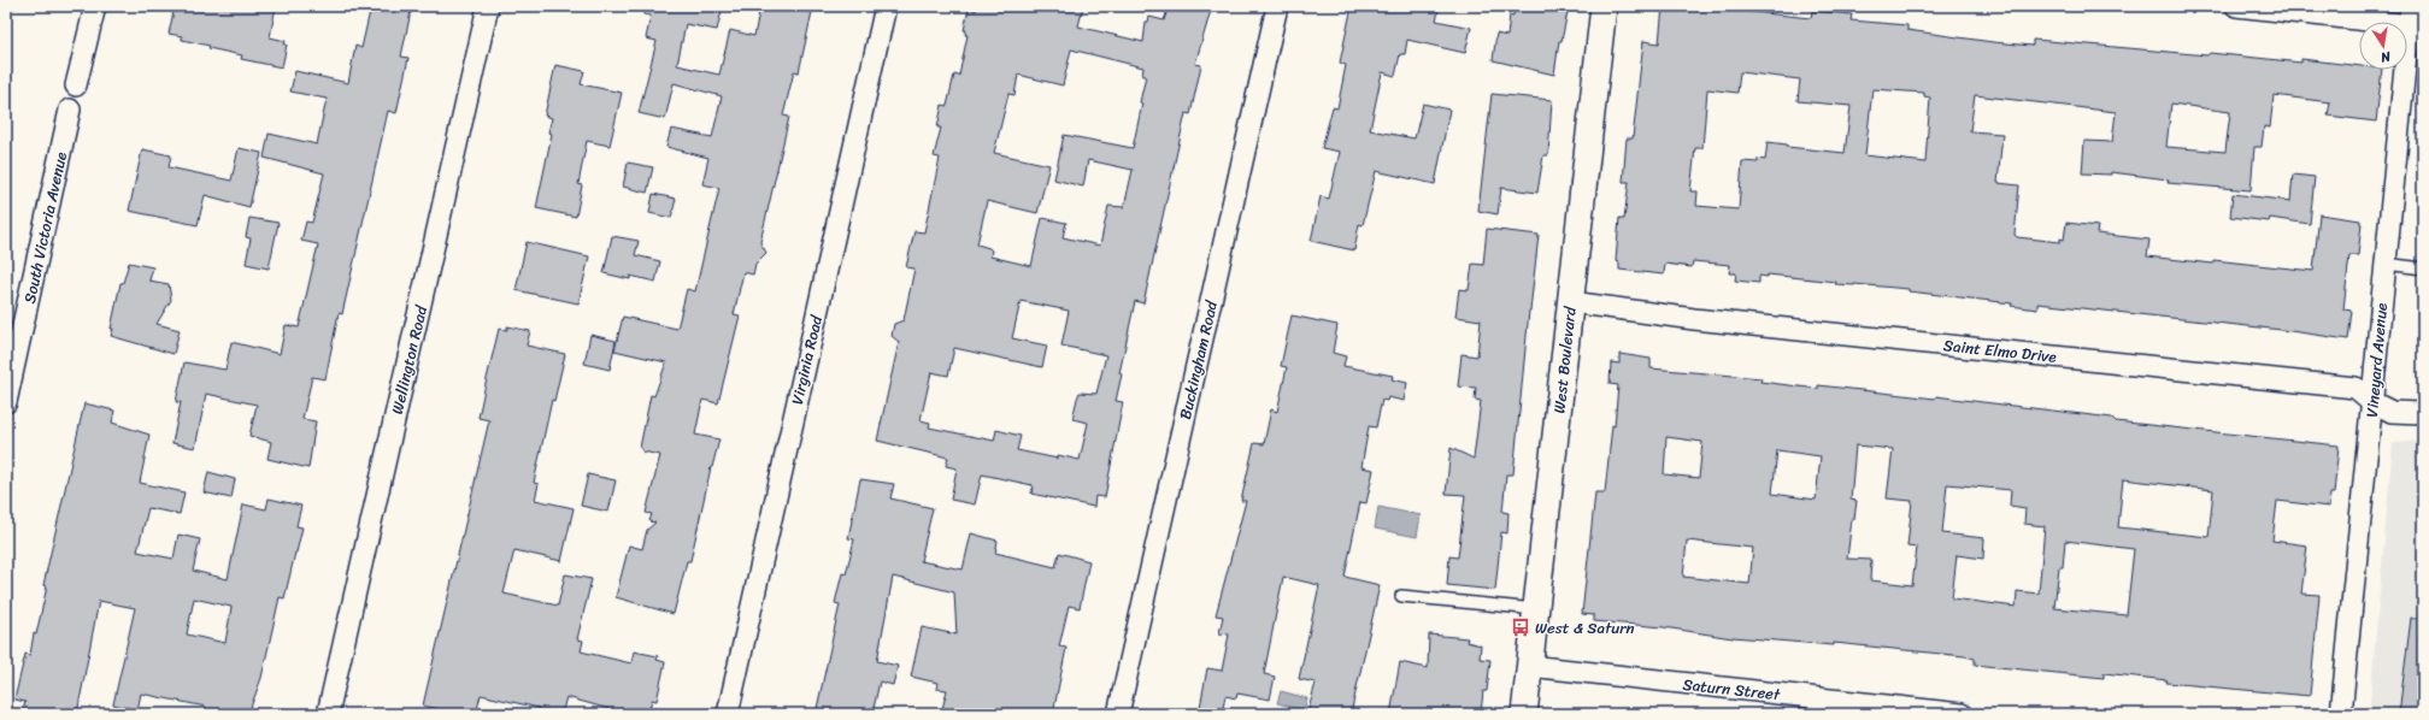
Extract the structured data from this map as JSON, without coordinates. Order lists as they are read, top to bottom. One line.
{"streets":{"street":["South Victoria Avenue","Saint Elmo Drive","Wellington Road","Virginia Road","Buckingham Road","West Boulevard","Vineyard Avenue","Saturn Street"]},"crossings":[["Saint Elmo Drive","West Boulevard"],["Saint Elmo Drive","Vineyard Avenue"],["West Boulevard","Saturn Street"]],"places":{"bus stop":["West & Saturn"]},"north":"bottom"}
